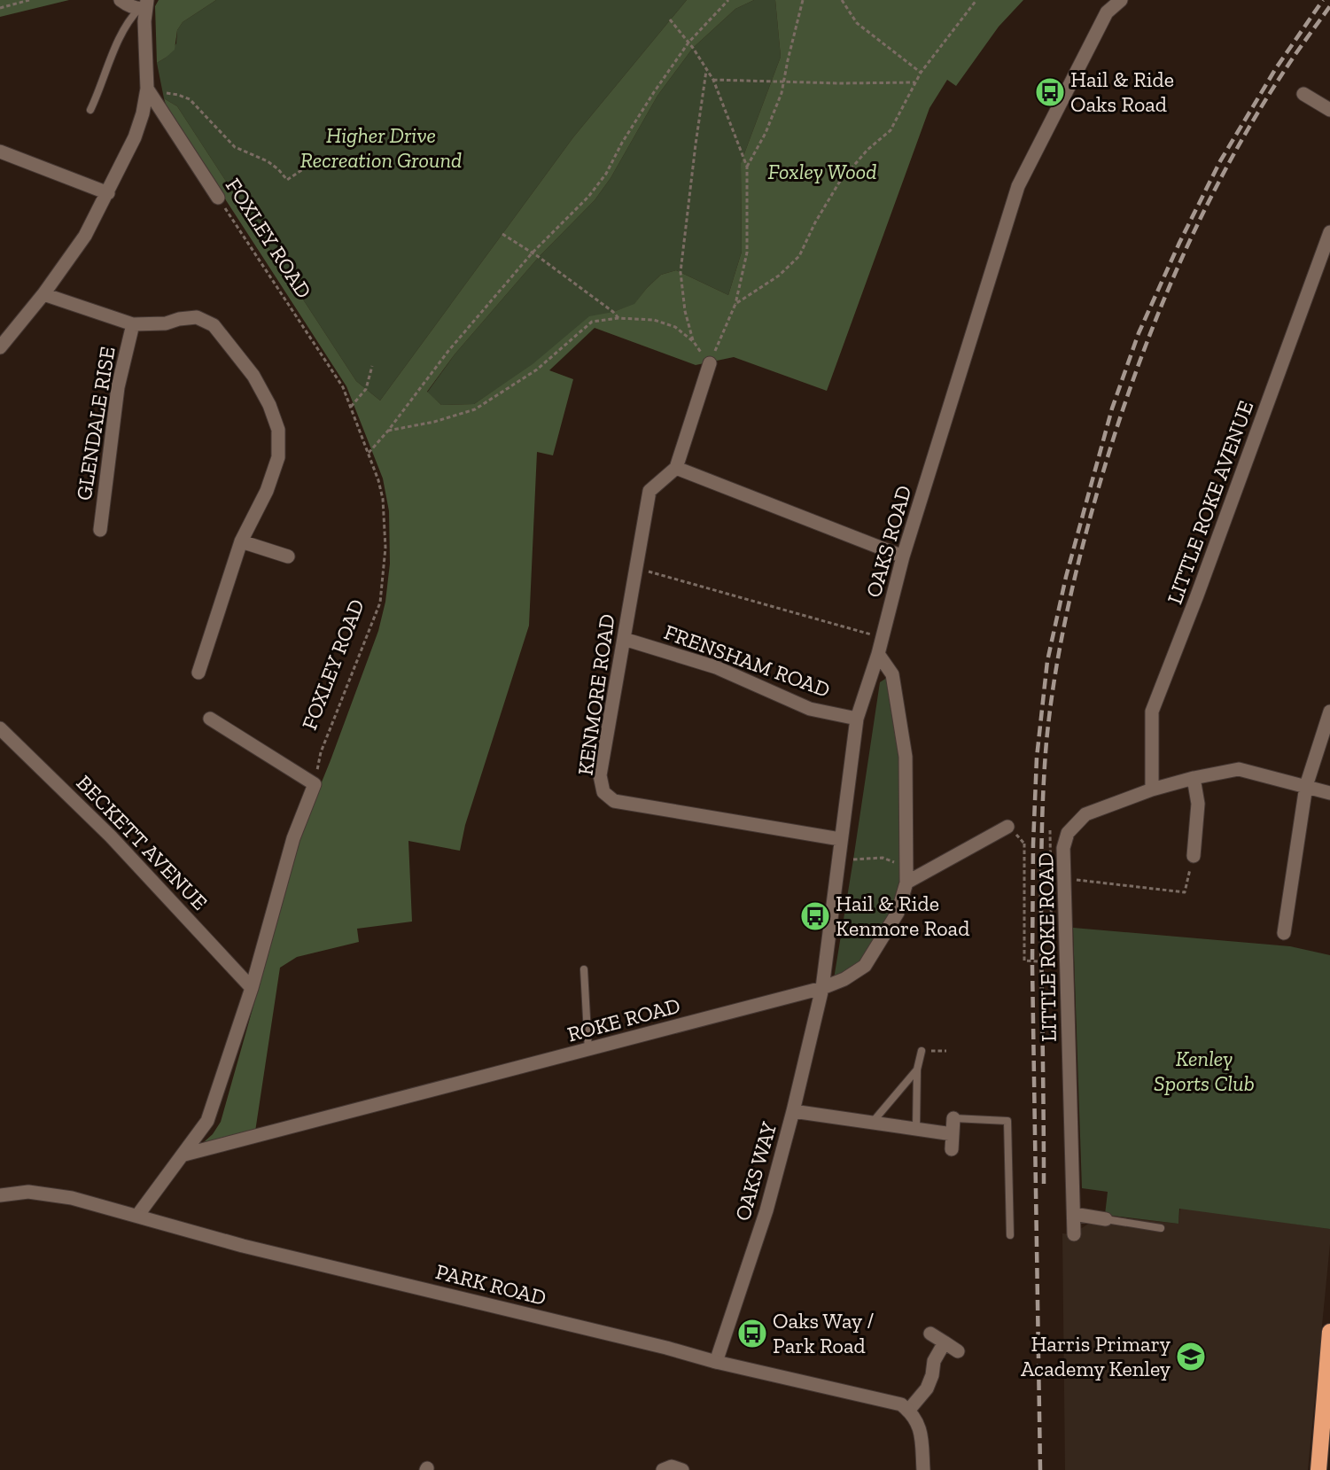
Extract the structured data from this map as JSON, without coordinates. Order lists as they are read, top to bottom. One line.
{"streets":{"street":["FOXLEY ROAD","GLENDALE RISE","LITTLE ROKE AVENUE","OAKS ROAD","FRENSHAM ROAD","KENMORE ROAD","BECKETT AVENUE","LITTLE ROKE ROAD","ROKE ROAD","OAKS WAY","PARK ROAD"]},"crossings":[["LITTLE ROKE AVENUE","LITTLE ROKE ROAD"],["OAKS ROAD","FRENSHAM ROAD"],["OAKS ROAD","KENMORE ROAD"],["OAKS ROAD","ROKE ROAD"],["OAKS ROAD","OAKS WAY"],["FRENSHAM ROAD","KENMORE ROAD"],["ROKE ROAD","OAKS WAY"],["OAKS WAY","PARK ROAD"]],"parks":["Higher Drive Recreation Ground","Foxley Wood","Kenley Sports Club"],"places":{"bus stop":["Hail & Ride Oaks Road","Hail & Ride Kenmore Road","Oaks Way / Park Road"],"school or university":["Harris Primary Academy Kenley"]}}
